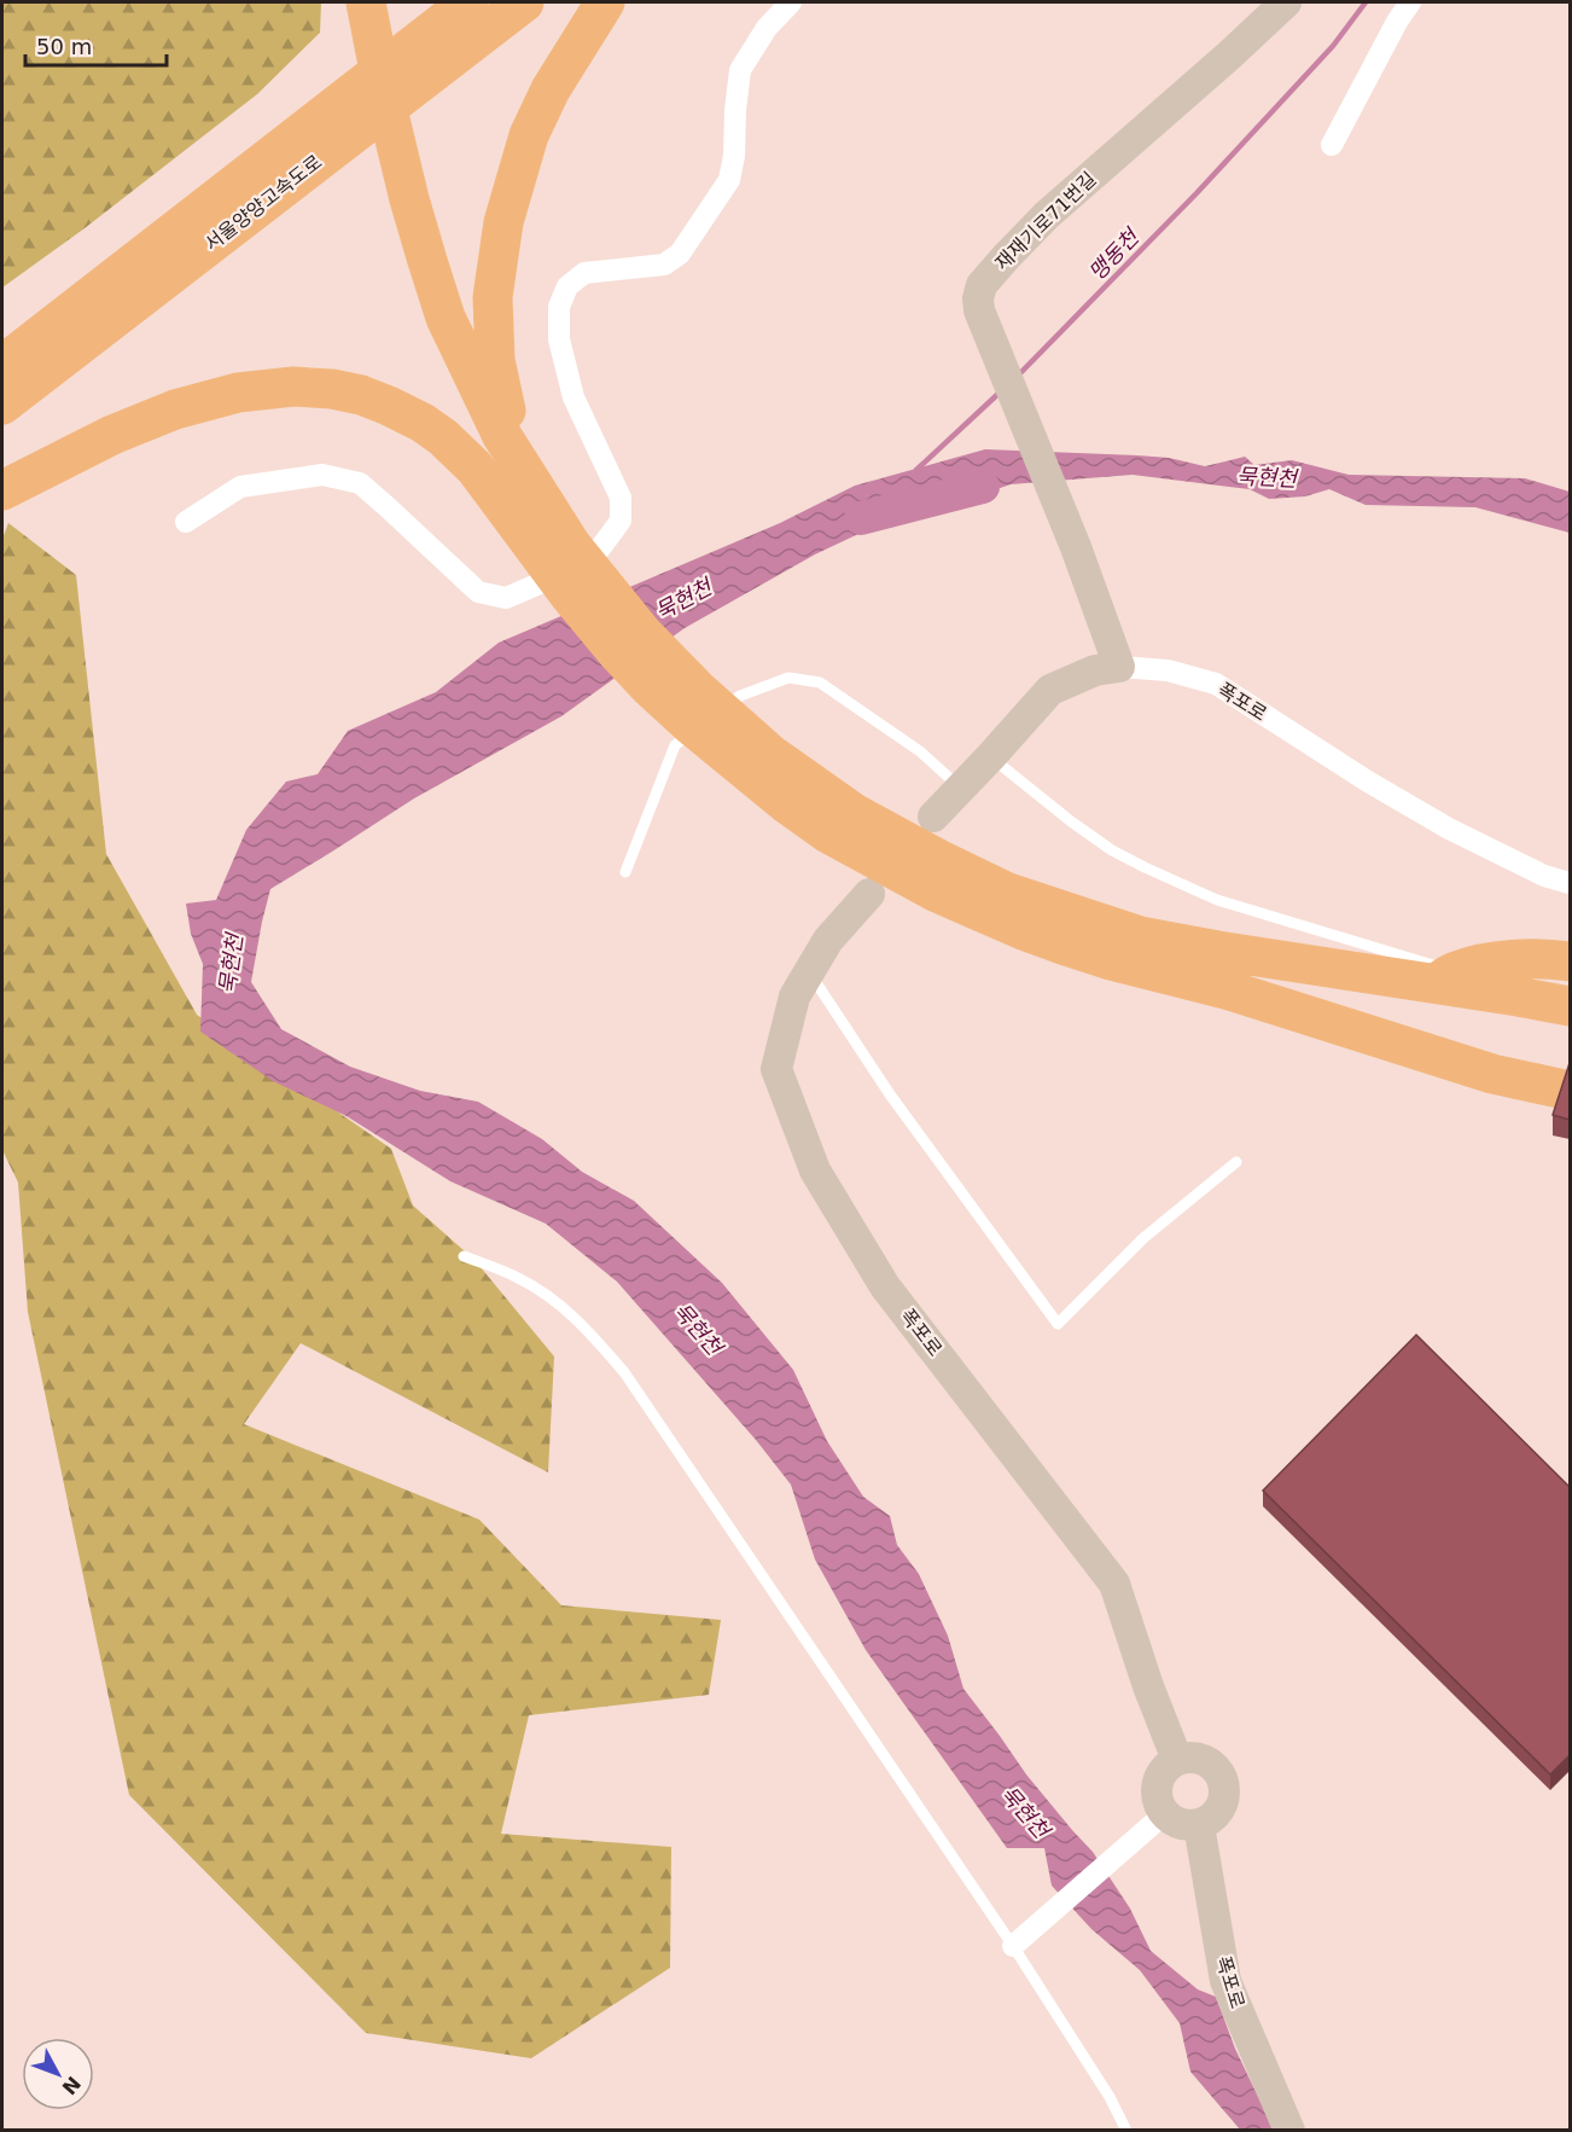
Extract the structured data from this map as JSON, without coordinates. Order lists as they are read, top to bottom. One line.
{"streets":{"highway":["서울양양고속도로"],"main road":["재재기로71번길","폭포로"]},"crossings":[["재재기로71번길","폭포로"]],"water":["맹동천","묵현천"],"scale_bar":"50 m","north":"bottom right"}
